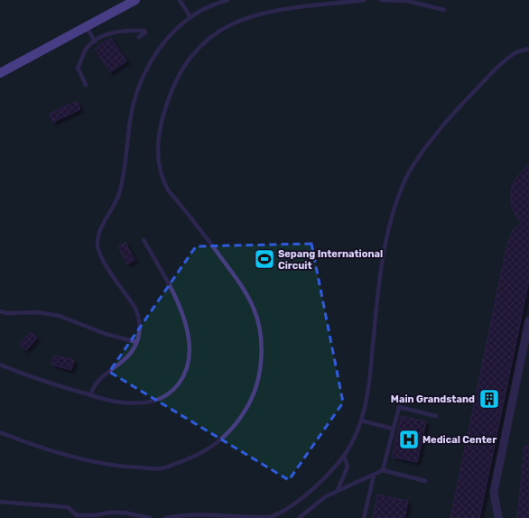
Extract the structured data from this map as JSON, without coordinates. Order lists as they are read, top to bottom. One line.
{"places":{"sports":["Sepang International Circuit"],"building":["Main Grandstand"],"hospital":["Medical Center"]}}
